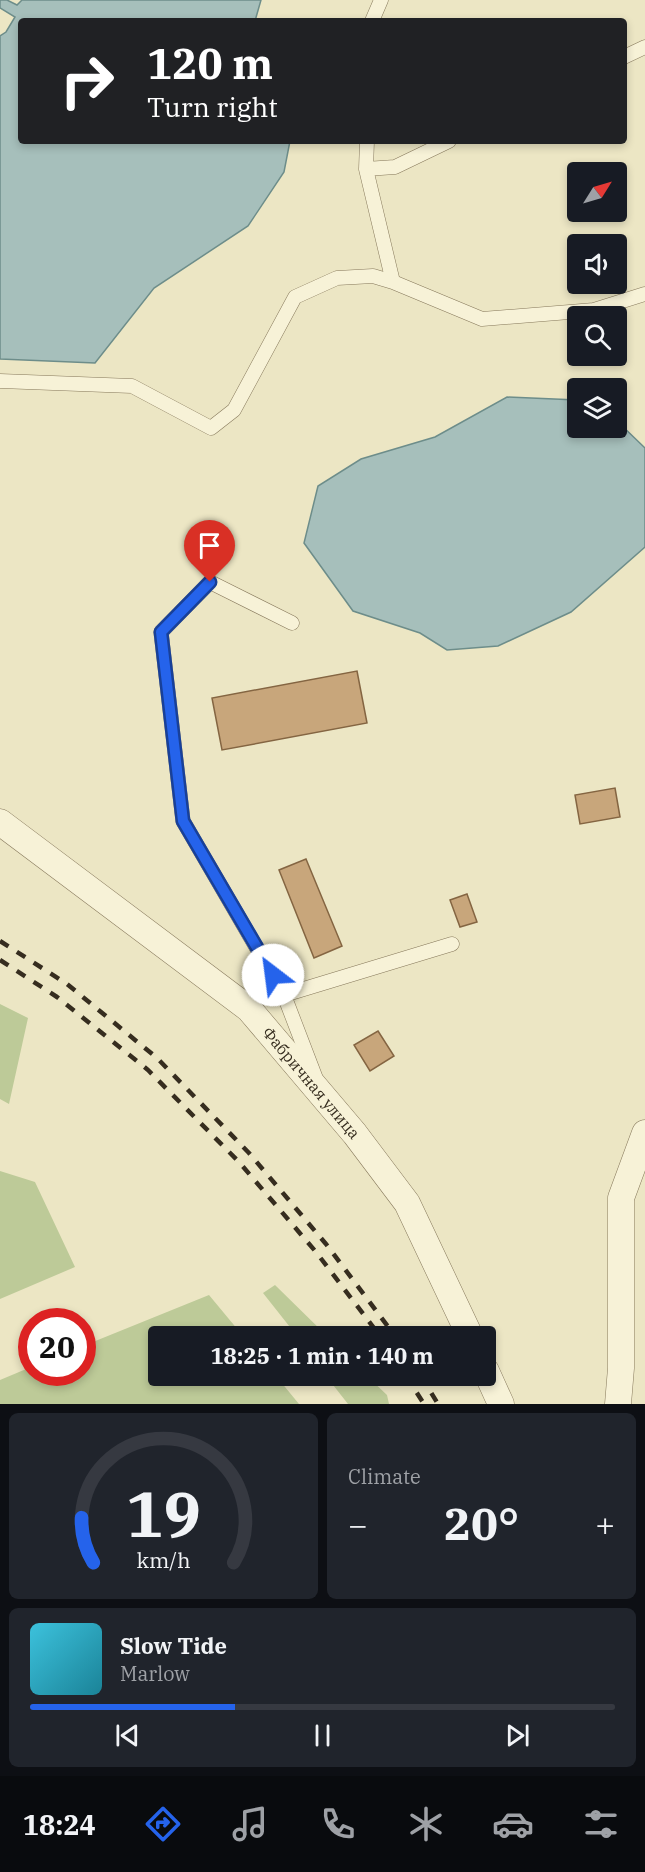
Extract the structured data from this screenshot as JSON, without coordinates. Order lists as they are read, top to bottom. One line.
{"streets":{"street":["Фабричная улица"]},"north":"top right","page":{"turn":["120 m","Turn right"],"limit":"20","trip":"18:25 · 1 min · 140 m","tile":"Climate","heat":["−","20°","+"],"song":["Slow Tide","Marlow"],"tabs":"18:24","gauge":["19","km/h"]}}
